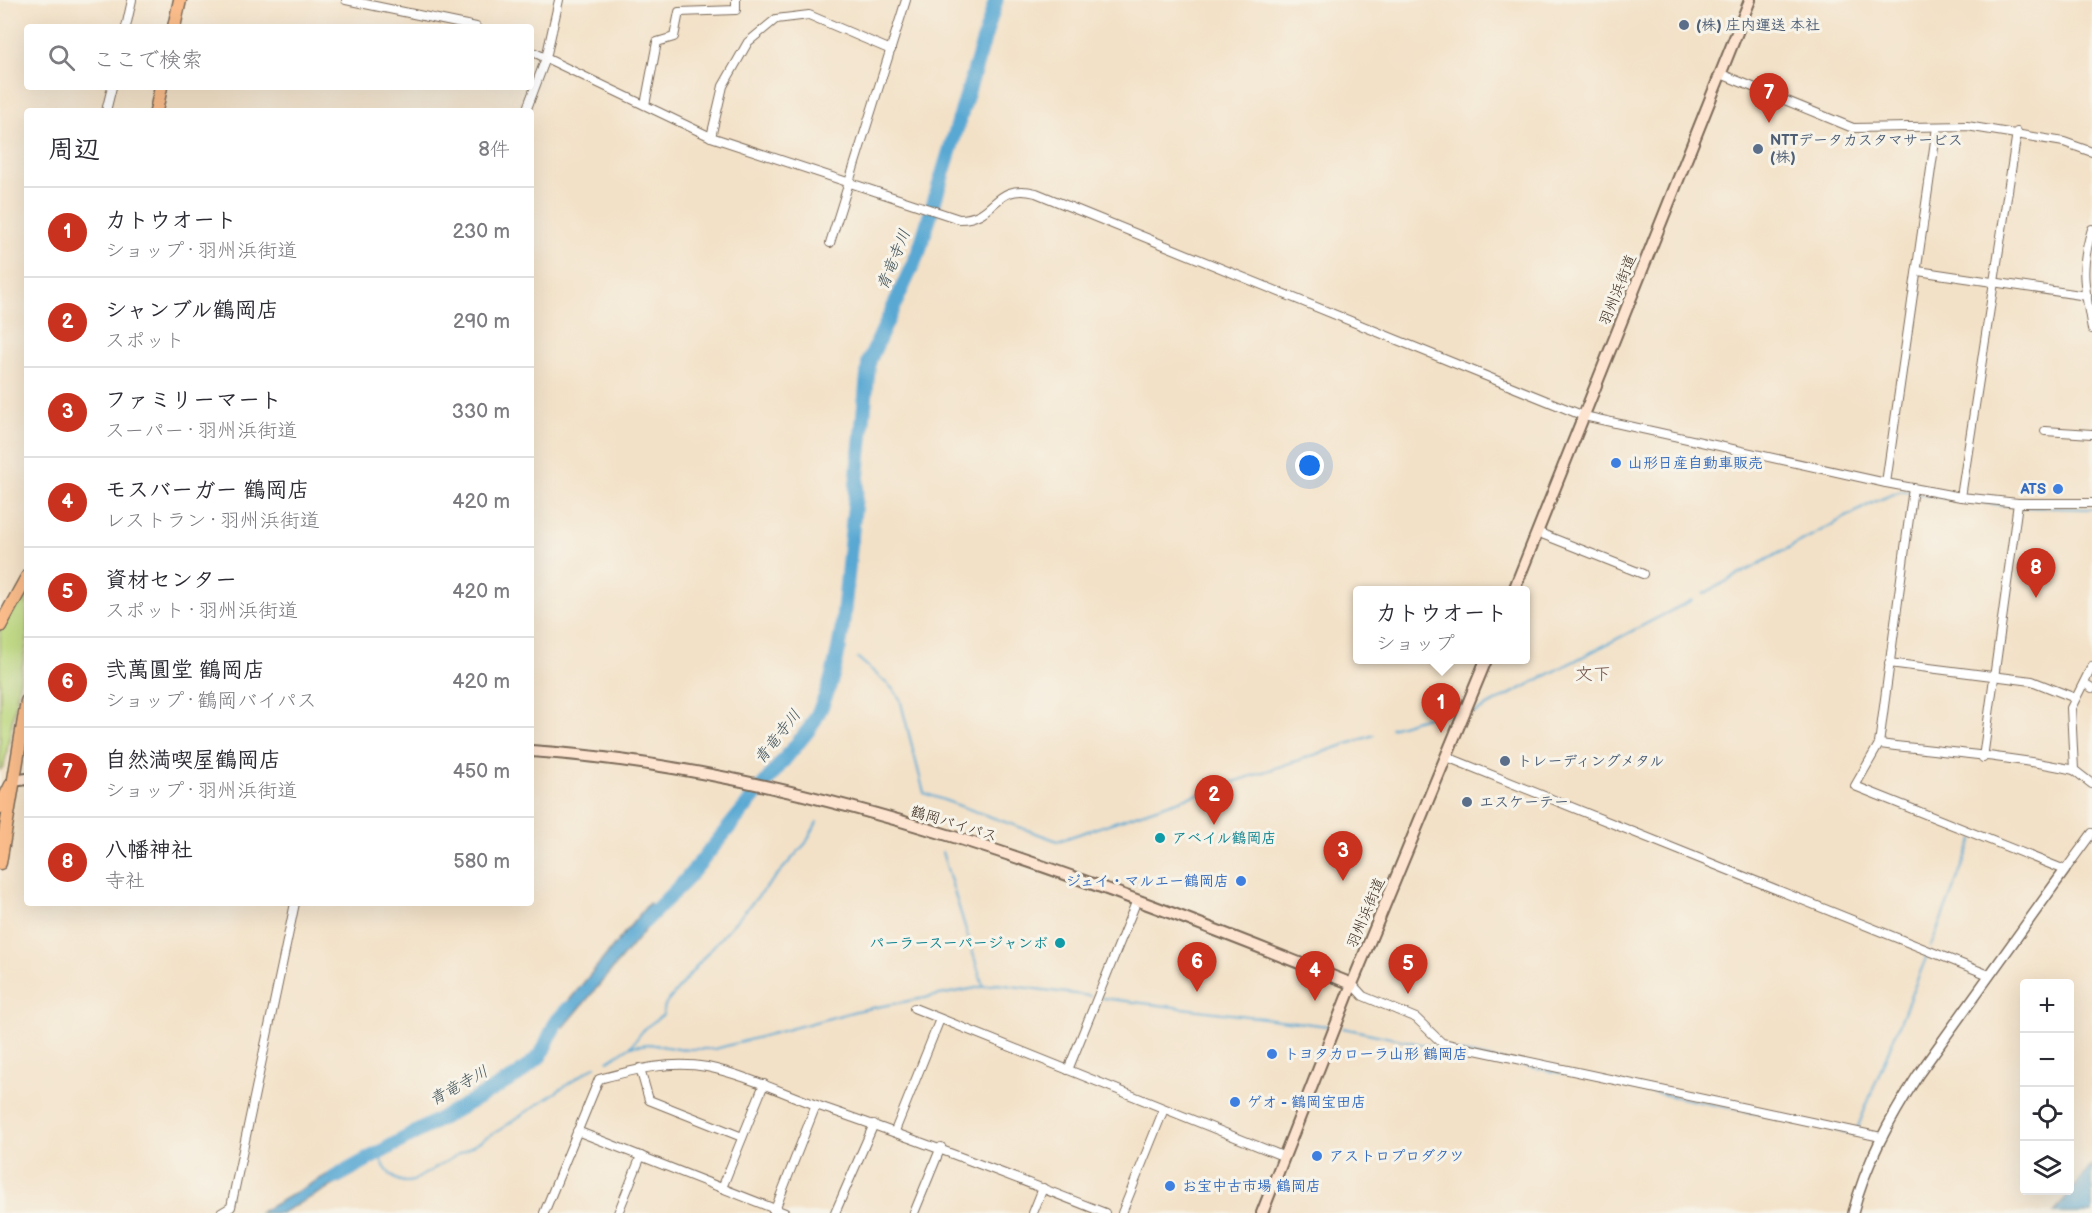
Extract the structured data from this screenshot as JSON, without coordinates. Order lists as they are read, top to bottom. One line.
{"streets":{"main road":["羽州浜街道","鶴岡バイパス"]},"crossings":[["羽州浜街道","鶴岡バイパス"]],"districts":["文下"],"water":["青竜寺川"],"places":["(株) 庄内運送 本社","NTTデータカスタマサービス (株)","山形日産自動車販売","ATS","トレーディングメタル","エスケーテー","アベイル鶴岡店","ジェイ・マルエー鶴岡店","パーラースーパージャンボ","トヨタカローラ山形 鶴岡店","ゲオ - 鶴岡宝田店","アストロプロダクツ","お宝中古市場 鶴岡店"],"page":{"search":"ここで検索","pins":["7","8","1","2","3","6","5","4"],"heading":["周辺","8件"],"list":[{"mark":"1","name":"カトウオート","note":"ショップ · 羽州浜街道","value":"230 m"},{"mark":"2","name":"シャンブル鶴岡店","note":"スポット","value":"290 m"},{"mark":"3","name":"ファミリーマート","note":"スーパー · 羽州浜街道","value":"330 m"},{"mark":"4","name":"モスバーガー 鶴岡店","note":"レストラン · 羽州浜街道","value":"420 m"},{"mark":"5","name":"資材センター","note":"スポット · 羽州浜街道","value":"420 m"},{"mark":"6","name":"弐萬圓堂 鶴岡店","note":"ショップ · 鶴岡バイパス","value":"420 m"},{"mark":"7","name":"自然満喫屋鶴岡店","note":"ショップ · 羽州浜街道","value":"450 m"},{"mark":"8","name":"八幡神社","note":"寺社","value":"580 m"}],"popup":["カトウオート","ショップ"],"map_buttons":["+","−"]}}
